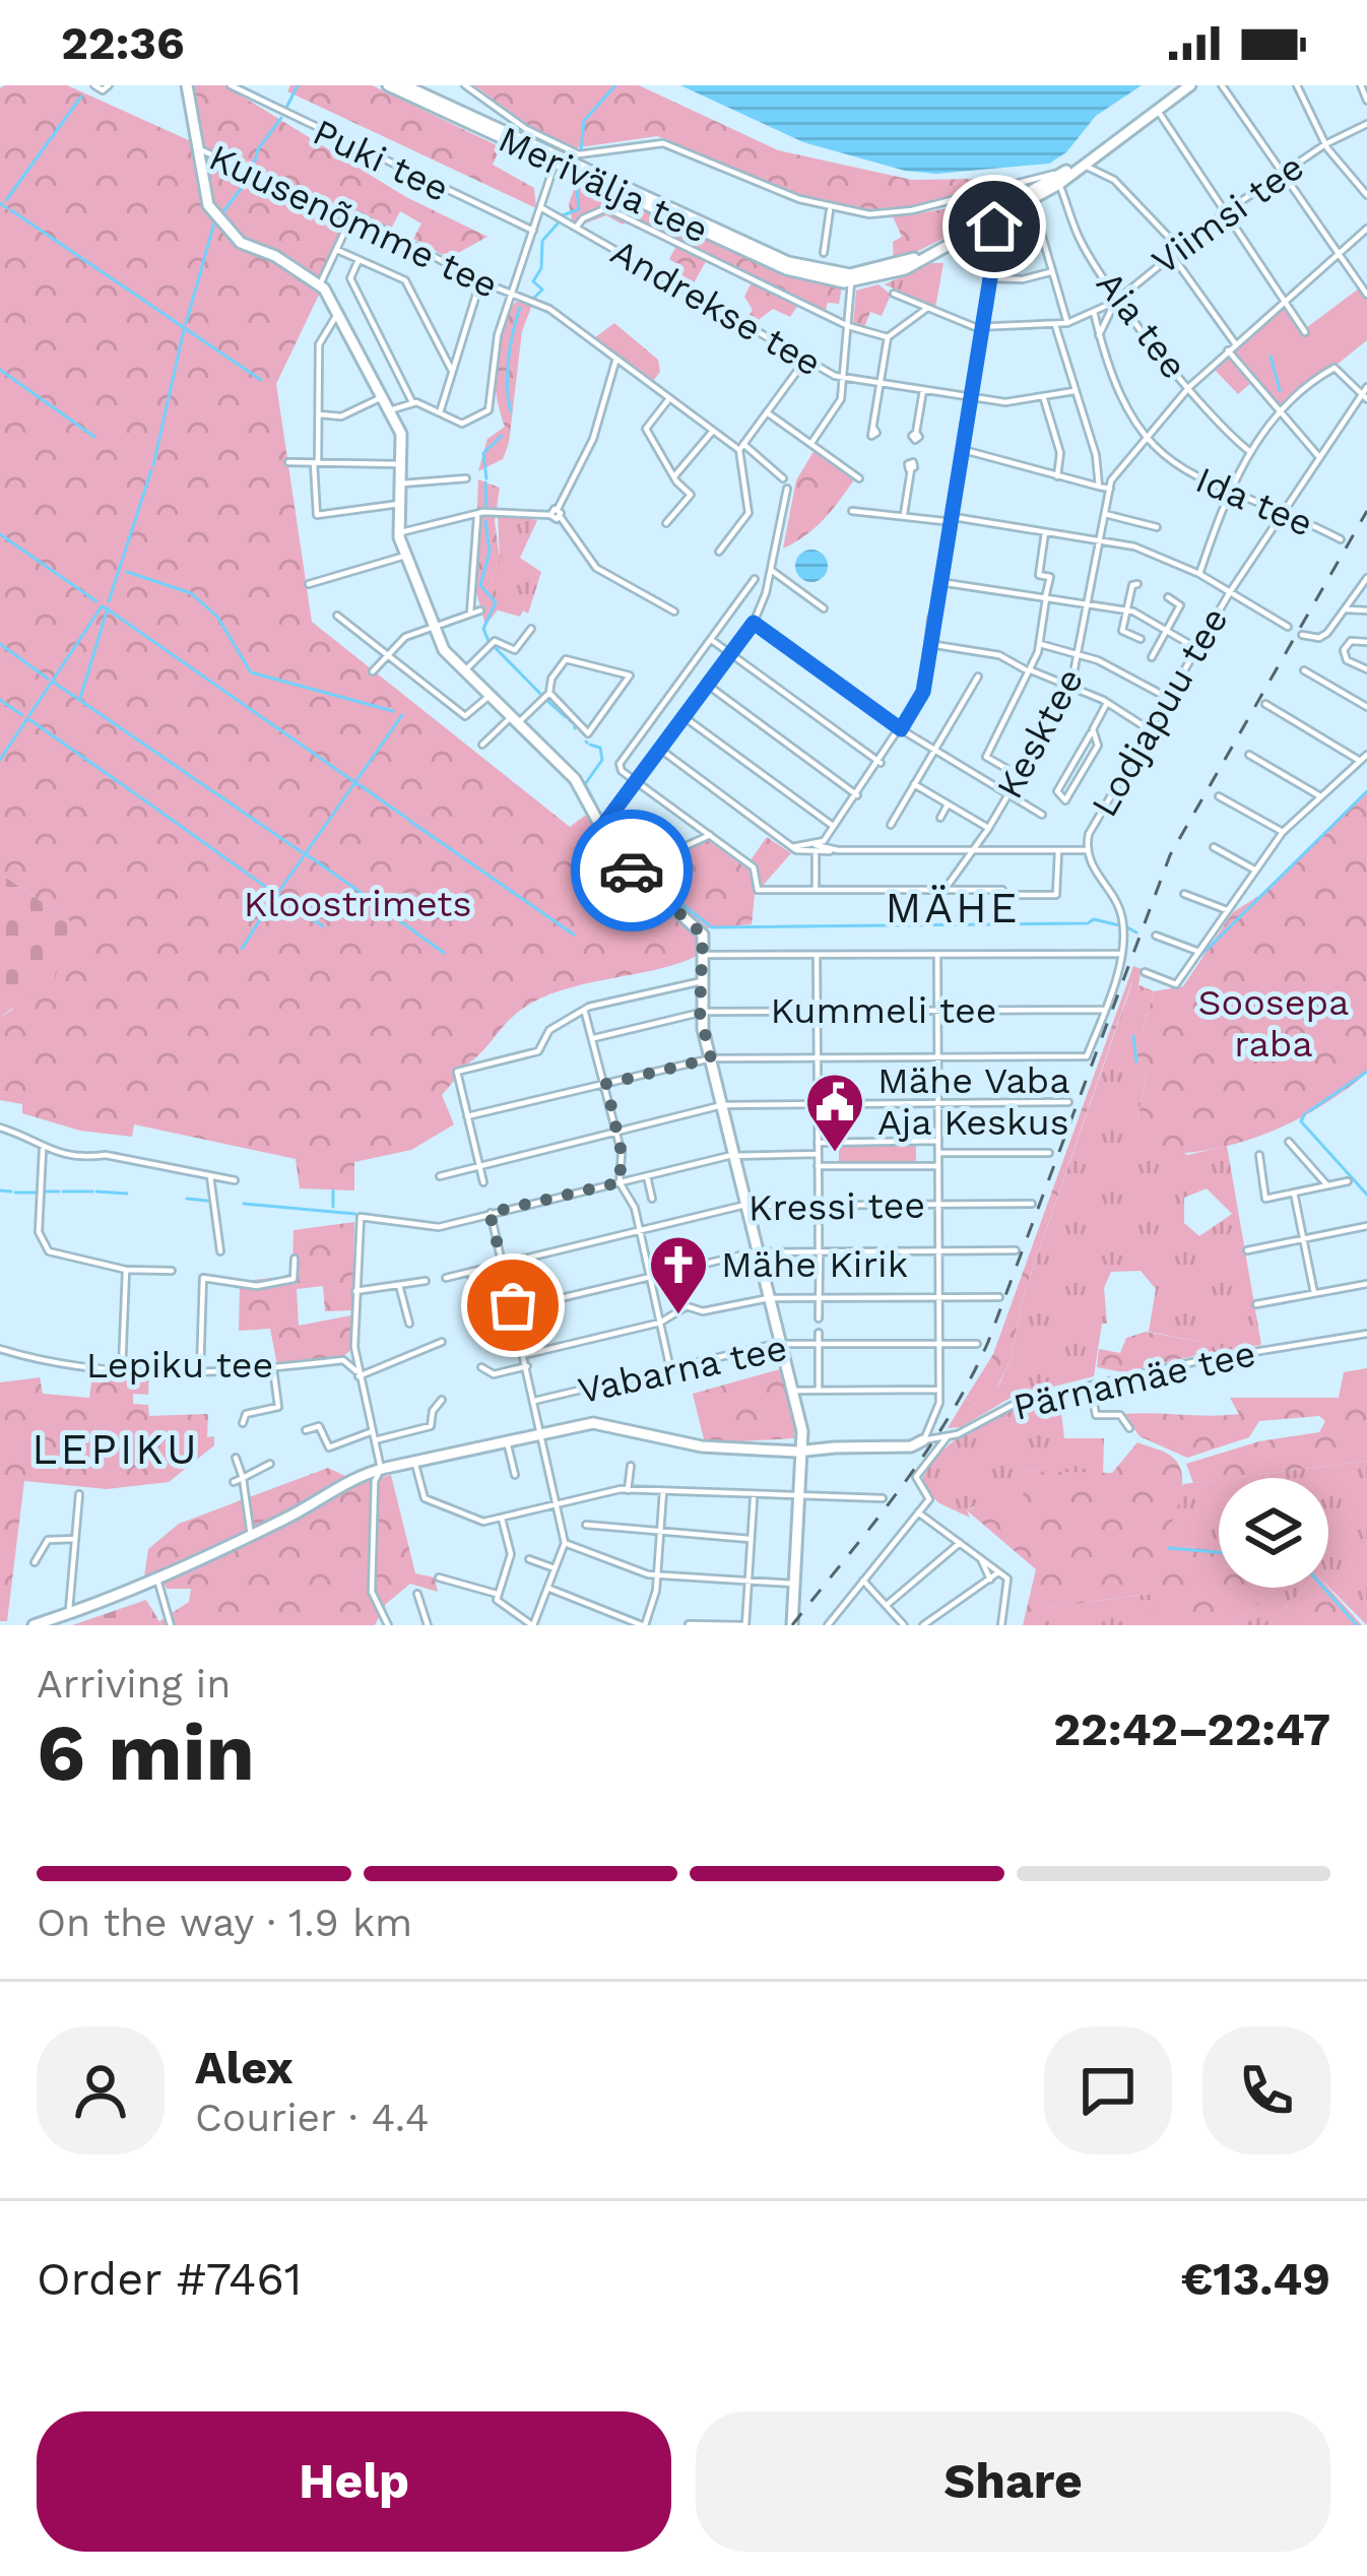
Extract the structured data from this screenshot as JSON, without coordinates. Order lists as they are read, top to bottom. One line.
{"streets":{"main road":["Merivälja tee","Pärnamäe tee"],"street":["Puki tee","Viimsi tee","Kuusenõmme tee","Andrekse tee","Aia tee","Ida tee","Lodjapuu tee","Kesktee","Kummeli tee","Kressi tee","Lepiku tee","Vabarna tee"]},"crossings":[["Merivälja tee","Aia tee"],["Viimsi tee","Aia tee"],["Viimsi tee","Ida tee"],["Ida tee","Lodjapuu tee"],["Lodjapuu tee","Kummeli tee"]],"districts":["MÄHE","LEPIKU"],"parks":["Kloostrimets","Soosepa raba"],"places":{"public building":["Mähe Vaba Aja Keskus"],"church":["Mähe Kirik"]},"page":{"status":"22:36","heading":["6 min","Arriving in","22:42–22:47"],"panel":["Alex","Courier · 4.4","Order #7461","€13.49"],"bar":"On the way · 1.9 km","buttons":["Help","Share"]}}
